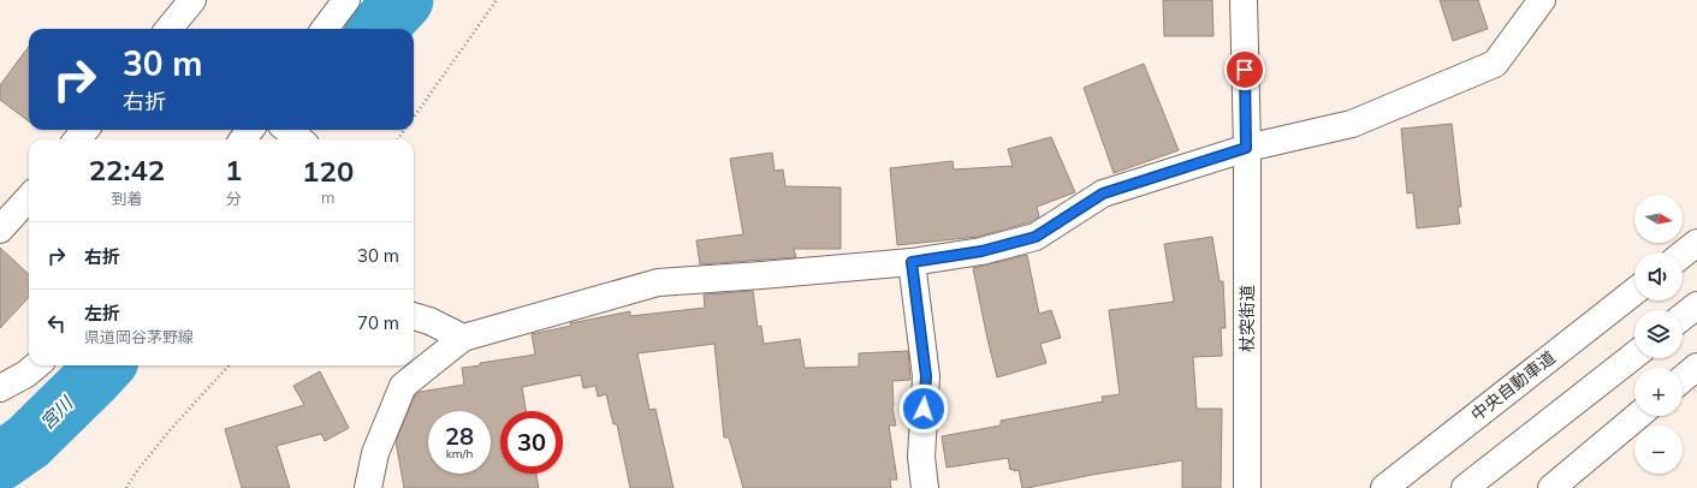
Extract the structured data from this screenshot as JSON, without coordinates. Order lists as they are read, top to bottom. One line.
{"streets":{"main road":["杖突街道","中央自動車道"]},"water":["宮川"],"north":"right","page":{"turn":["30 m","右折"],"eta":["22:42","到着","1","分","120","m"],"map_buttons":["+","−"],"list":[{"name":"右折","value":"30 m"},{"name":"左折","note":"県道岡谷茅野線","value":"70 m"}],"speed":"28 km/h","limit":"30"}}
